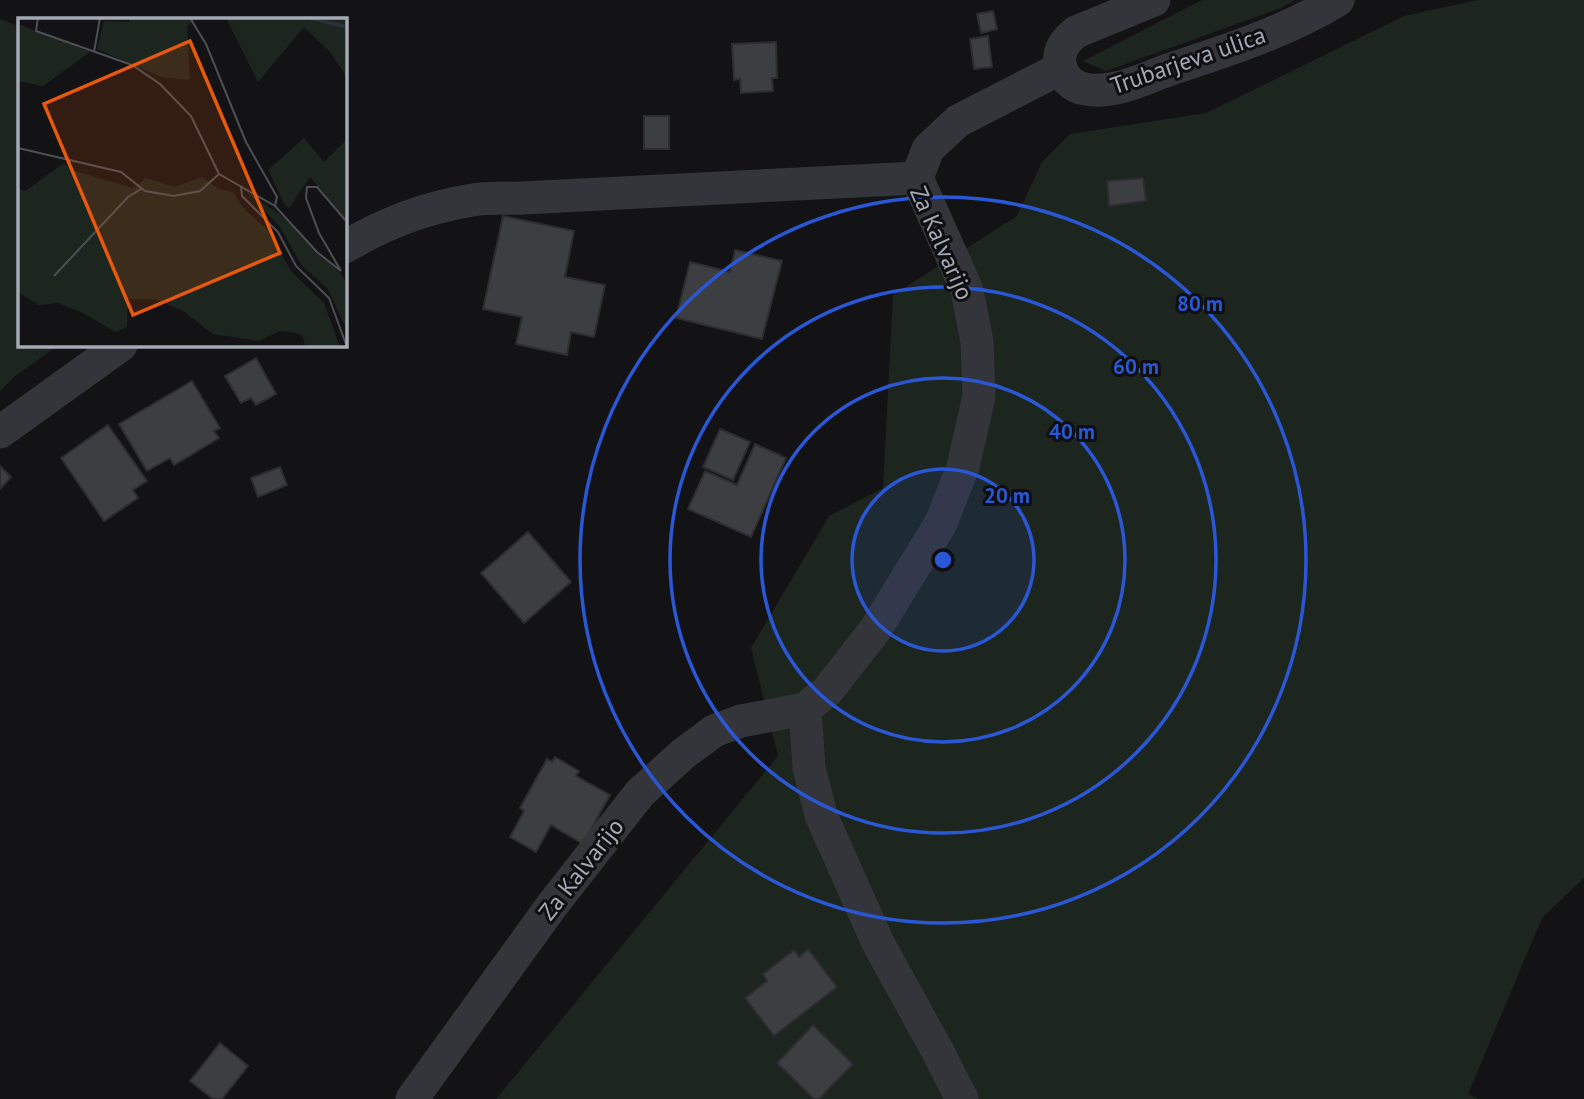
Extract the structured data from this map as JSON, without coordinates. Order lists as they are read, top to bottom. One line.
{"streets":{"street":["Trubarjeva ulica","Za Kalvarijo"]},"rings":["80 m","60 m","40 m","20 m"]}
